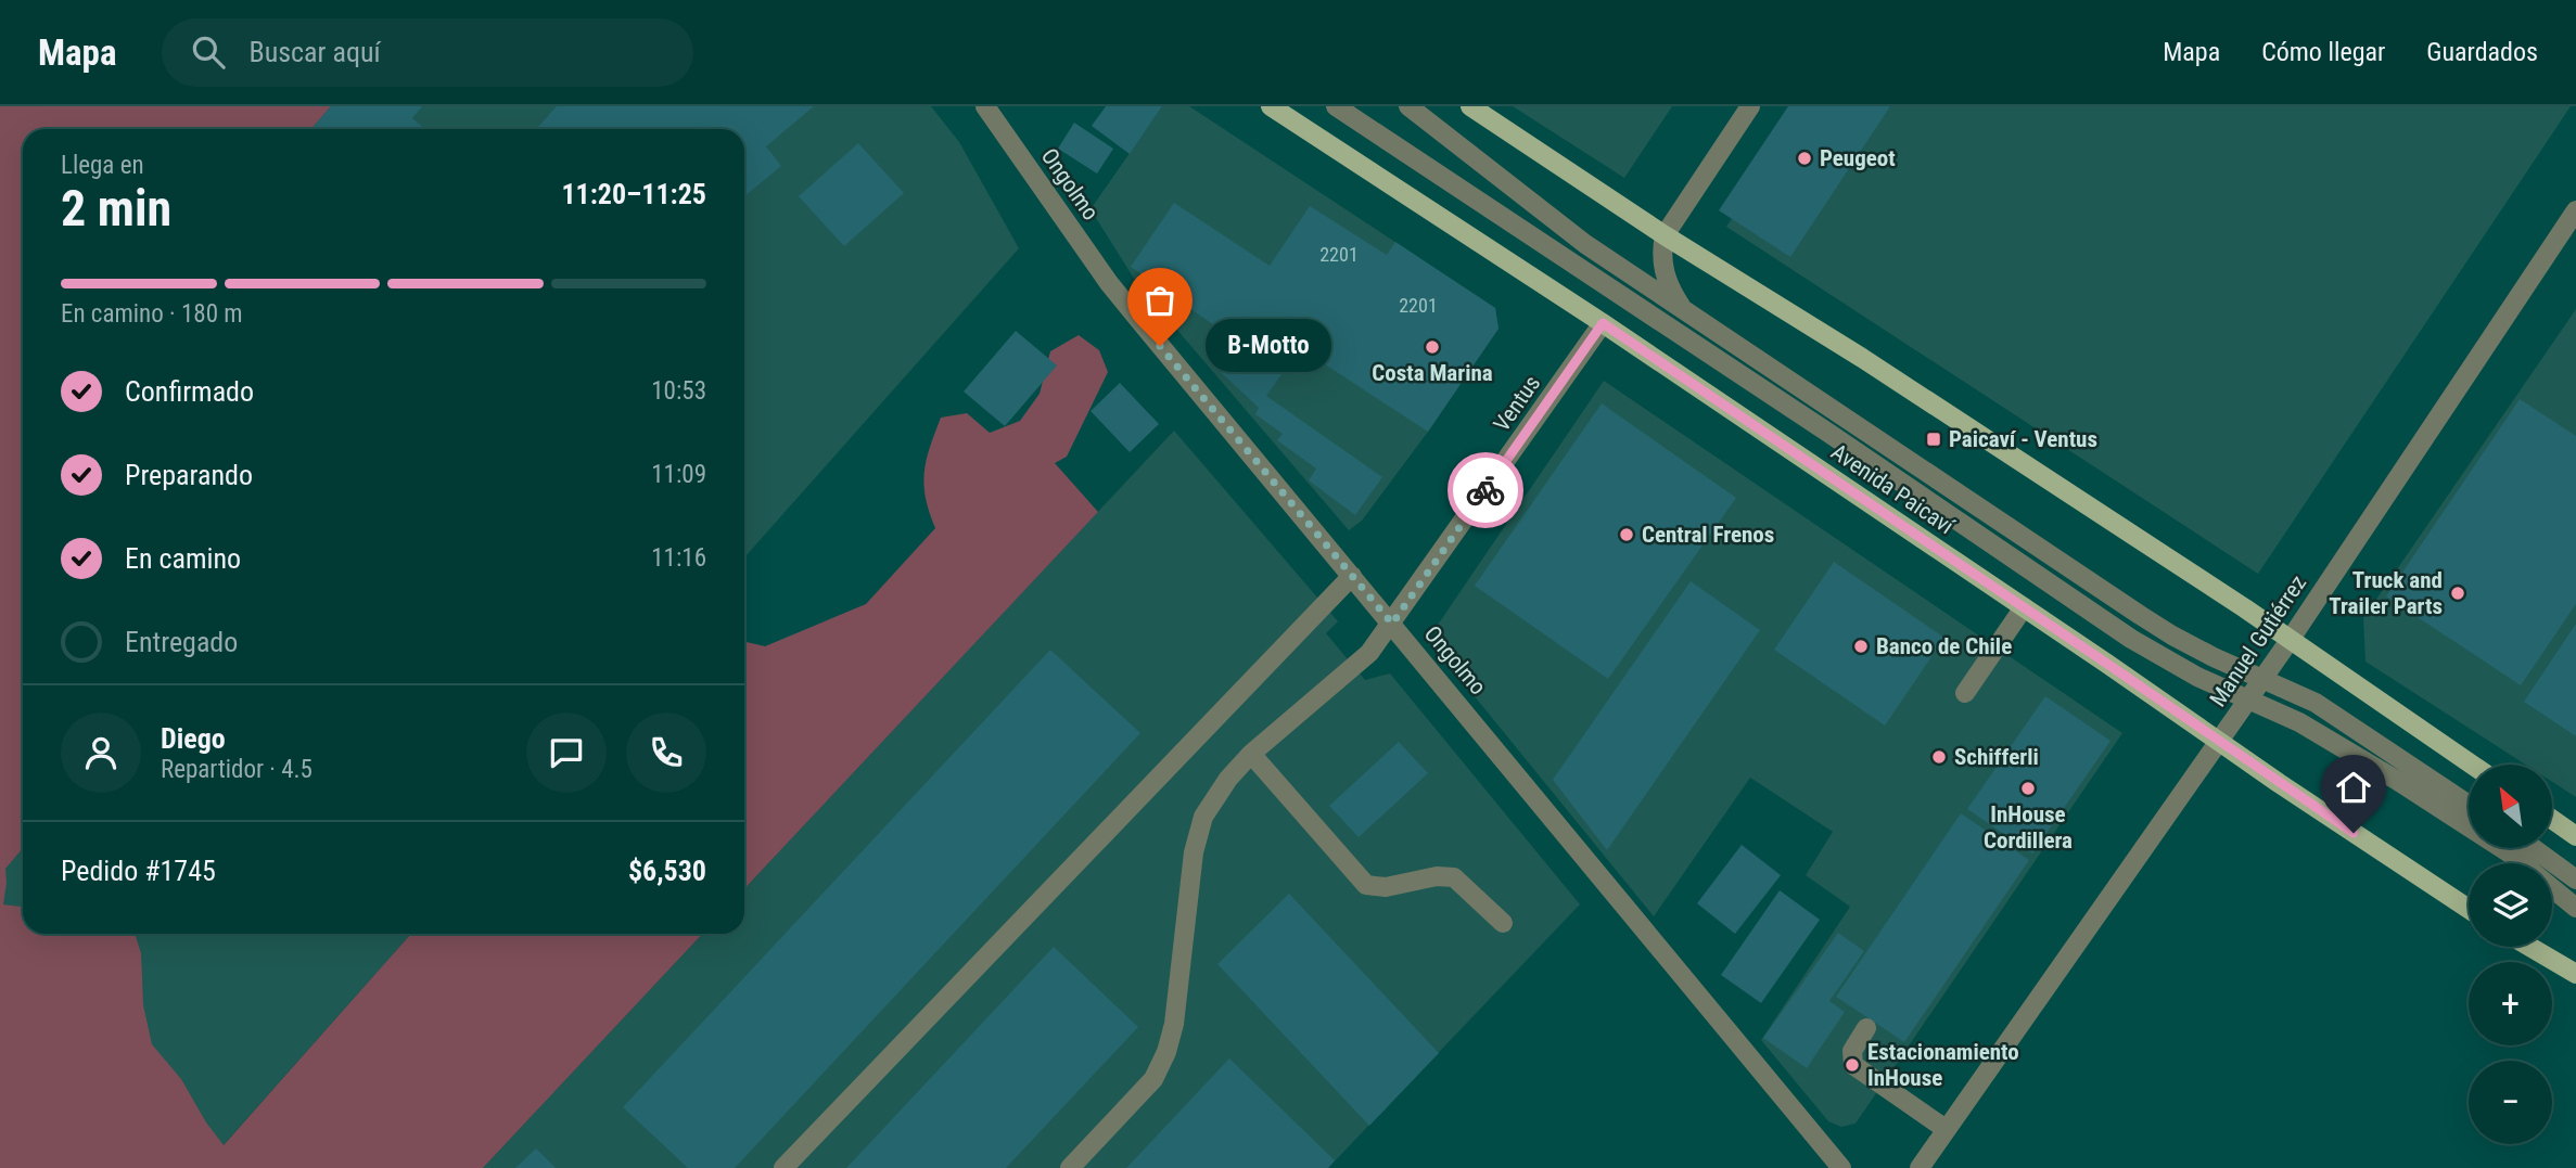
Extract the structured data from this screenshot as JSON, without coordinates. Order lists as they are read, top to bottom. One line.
{"streets":{"main road":["Avenida Paicaví"],"street":["Ongolmo","Ventus","Manuel Gutiérrez"]},"crossings":[["Ongolmo","Ventus"],["Ventus","Avenida Paicaví"],["Avenida Paicaví","Manuel Gutiérrez"]],"places":{"other":["Peugeot","B-Motto","Costa Marina","Central Frenos","Truck and Trailer Parts","Banco de Chile","Schifferli","InHouse Cordillera","Estacionamiento InHouse"],"transit":["Paicaví - Ventus"]},"house_numbers":["2201","2201"],"north":"top left","page":{"header":"Mapa","search":"Buscar aquí","nav":["Mapa","Cómo llegar","Guardados"],"heading":["2 min","Llega en","11:20–11:25"],"panel":["Diego","Repartidor · 4.5","Pedido #1745","$6,530"],"bar":"En camino · 180 m","bubble":"B-Motto","list":[["Confirmado","10:53"],["Preparando","11:09"],["En camino","11:16"],"Entregado"],"map_buttons":["+","−"]}}
